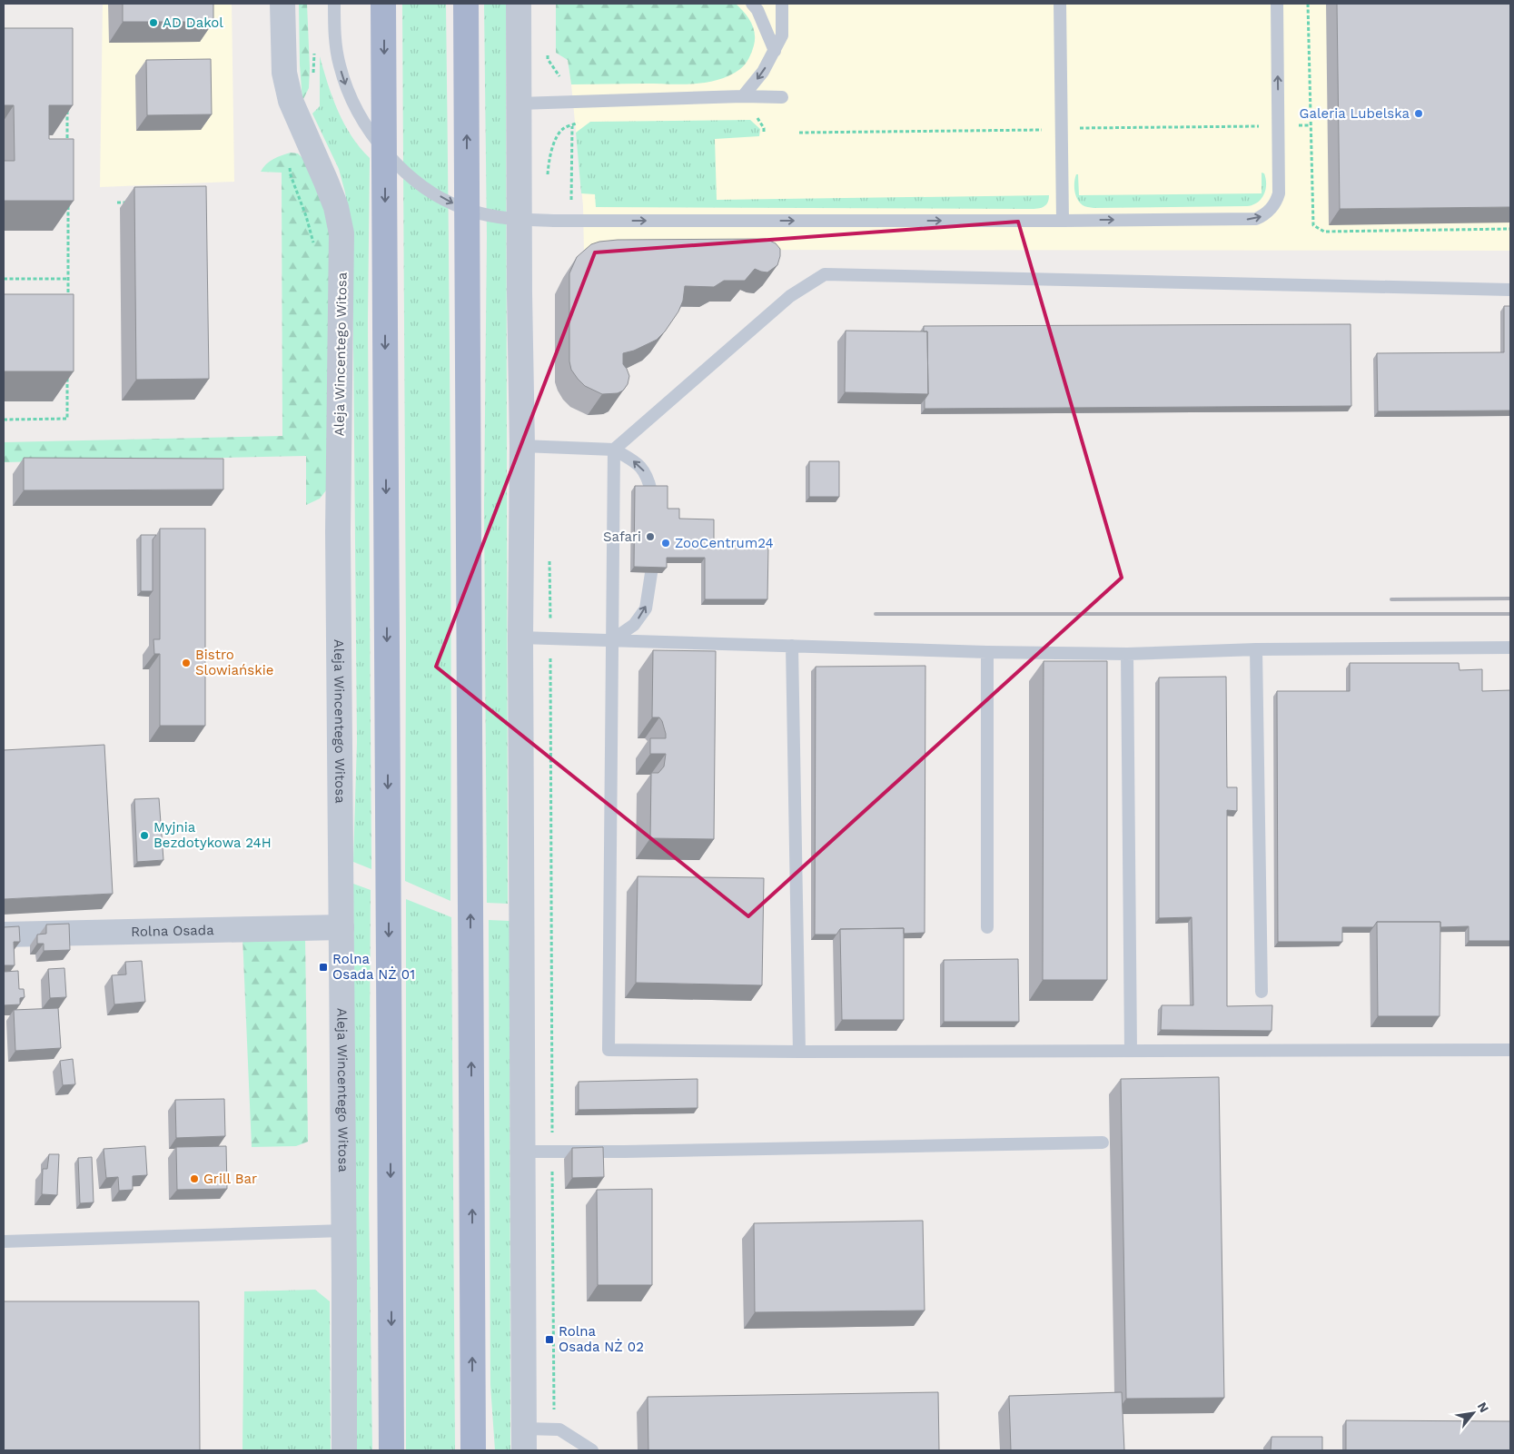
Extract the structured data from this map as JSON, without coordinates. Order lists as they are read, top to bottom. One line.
{"streets":{"street":["Aleja Wincentego Witosa","Rolna Osada"]},"crossings":[["Aleja Wincentego Witosa","Rolna Osada"]],"places":{"other":["AD Dakol","Galeria Lubelska","Safari","ZooCentrum24","Bistro Slowiańskie","Myjnia Bezdotykowa 24H","Grill Bar"],"transit":["Rolna Osada NŻ 01","Rolna Osada NŻ 02"]},"north":"top right"}
